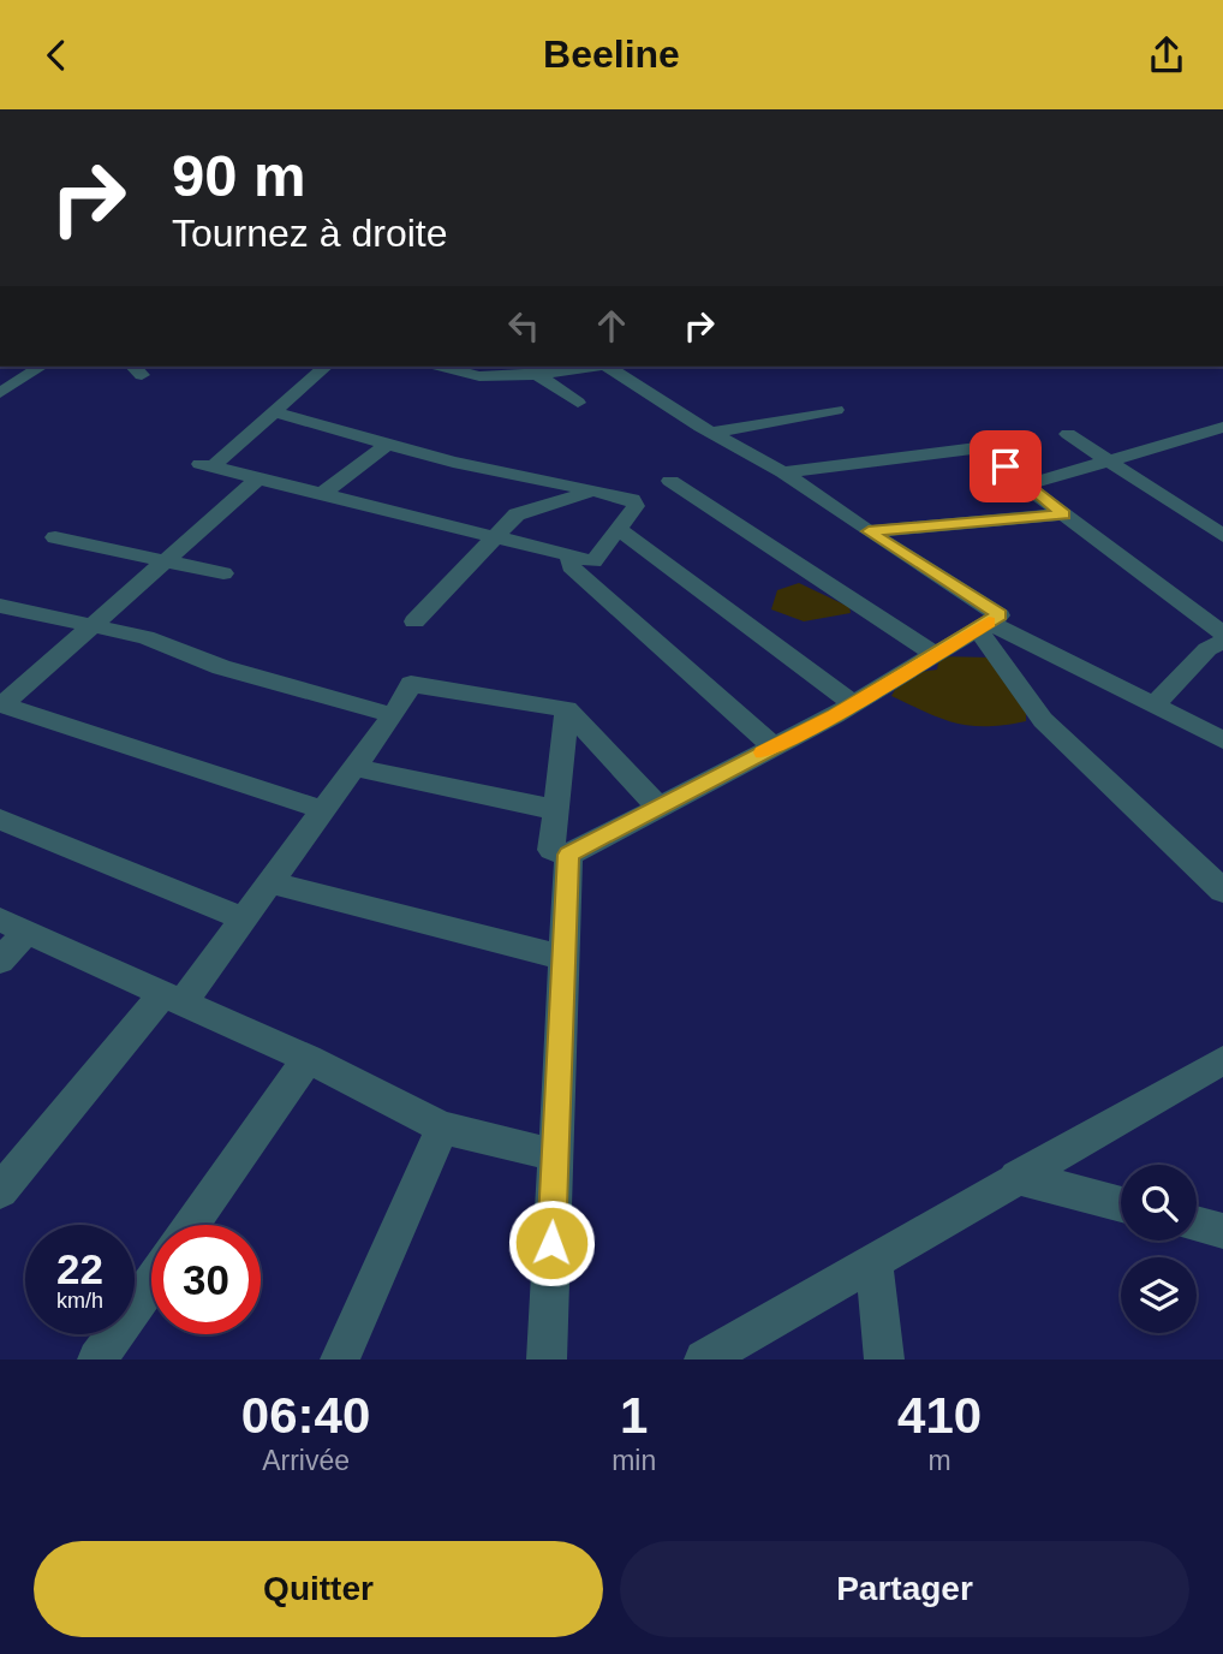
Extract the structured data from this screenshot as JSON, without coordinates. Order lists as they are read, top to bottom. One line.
{"page":{"header":"Beeline","turn":["90 m","Tournez à droite"],"speed":"22 km/h","limit":"30","eta":["06:40","Arrivée","1","min","410","m"],"buttons":["Quitter","Partager"]}}
